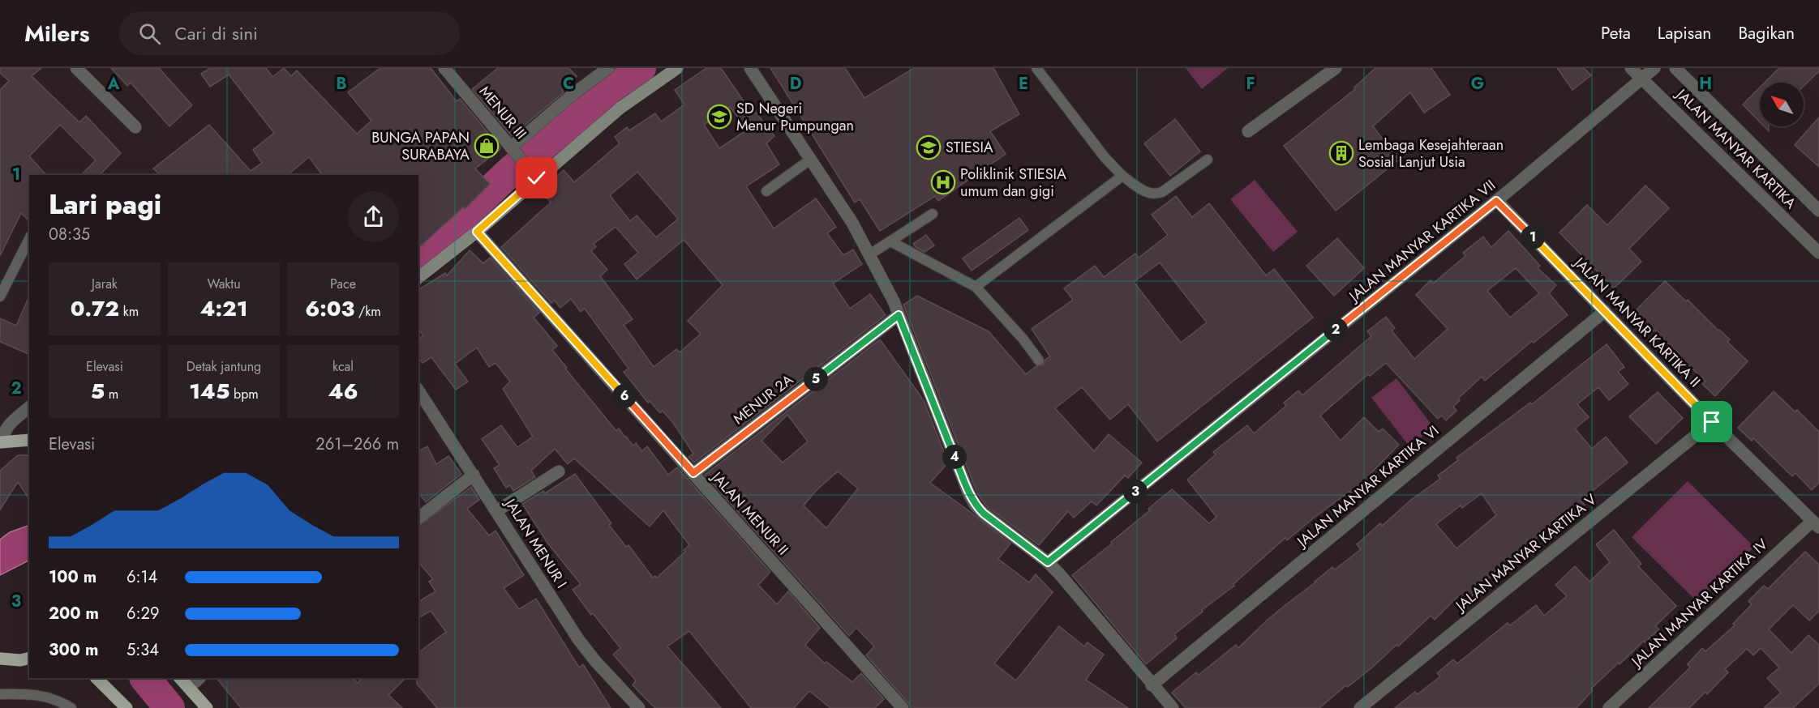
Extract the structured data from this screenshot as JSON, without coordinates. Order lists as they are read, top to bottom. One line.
{"streets":{"street":["MENUR III","JALAN MANYAR KARTIKA","JALAN MANYAR KARTIKA VII","JALAN MANYAR KARTIKA II","MENUR 2A","JALAN MANYAR KARTIKA VI","JALAN MENUR II","JALAN MENUR I","JALAN MANYAR KARTIKA V","JALAN MANYAR KARTIKA IV"]},"crossings":[["JALAN MANYAR KARTIKA","JALAN MANYAR KARTIKA VII"],["JALAN MANYAR KARTIKA VII","JALAN MANYAR KARTIKA II"],["JALAN MANYAR KARTIKA II","JALAN MANYAR KARTIKA VI"],["JALAN MANYAR KARTIKA II","JALAN MANYAR KARTIKA V"],["JALAN MANYAR KARTIKA II","JALAN MANYAR KARTIKA IV"],["MENUR 2A","JALAN MENUR II"]],"places":{"school or university":["SD Negeri Menur Pumpungan","STIESIA"],"shop":["BUNGA PAPAN SURABAYA"],"building":["Lembaga Kesejahteraan Sosial Lanjut Usia"],"hospital":["Poliklinik STIESIA umum dan gigi"]},"north":"top left","page":{"header":"Milers","search":"Cari di sini","nav":["Peta","Lapisan","Bagikan"],"heading":["Lari pagi","08:35"],"pins":["1","2","5","6","4","3"],"stats":[["Jarak","0.72 km"],["Waktu","4:21"],["Pace","6:03 /km"],["Elevasi","5 m"],["Detak jantung","145 bpm"],["kcal","46"]],"chart":["Elevasi","261–266 m"],"list":[{"name":"100 m","note":"6:14"},{"name":"200 m","note":"6:29"},{"name":"300 m","note":"5:34"}]},"grid":{"columns":["A","B","C","D","E","F","G","H"],"rows":["1","2","3"]}}
